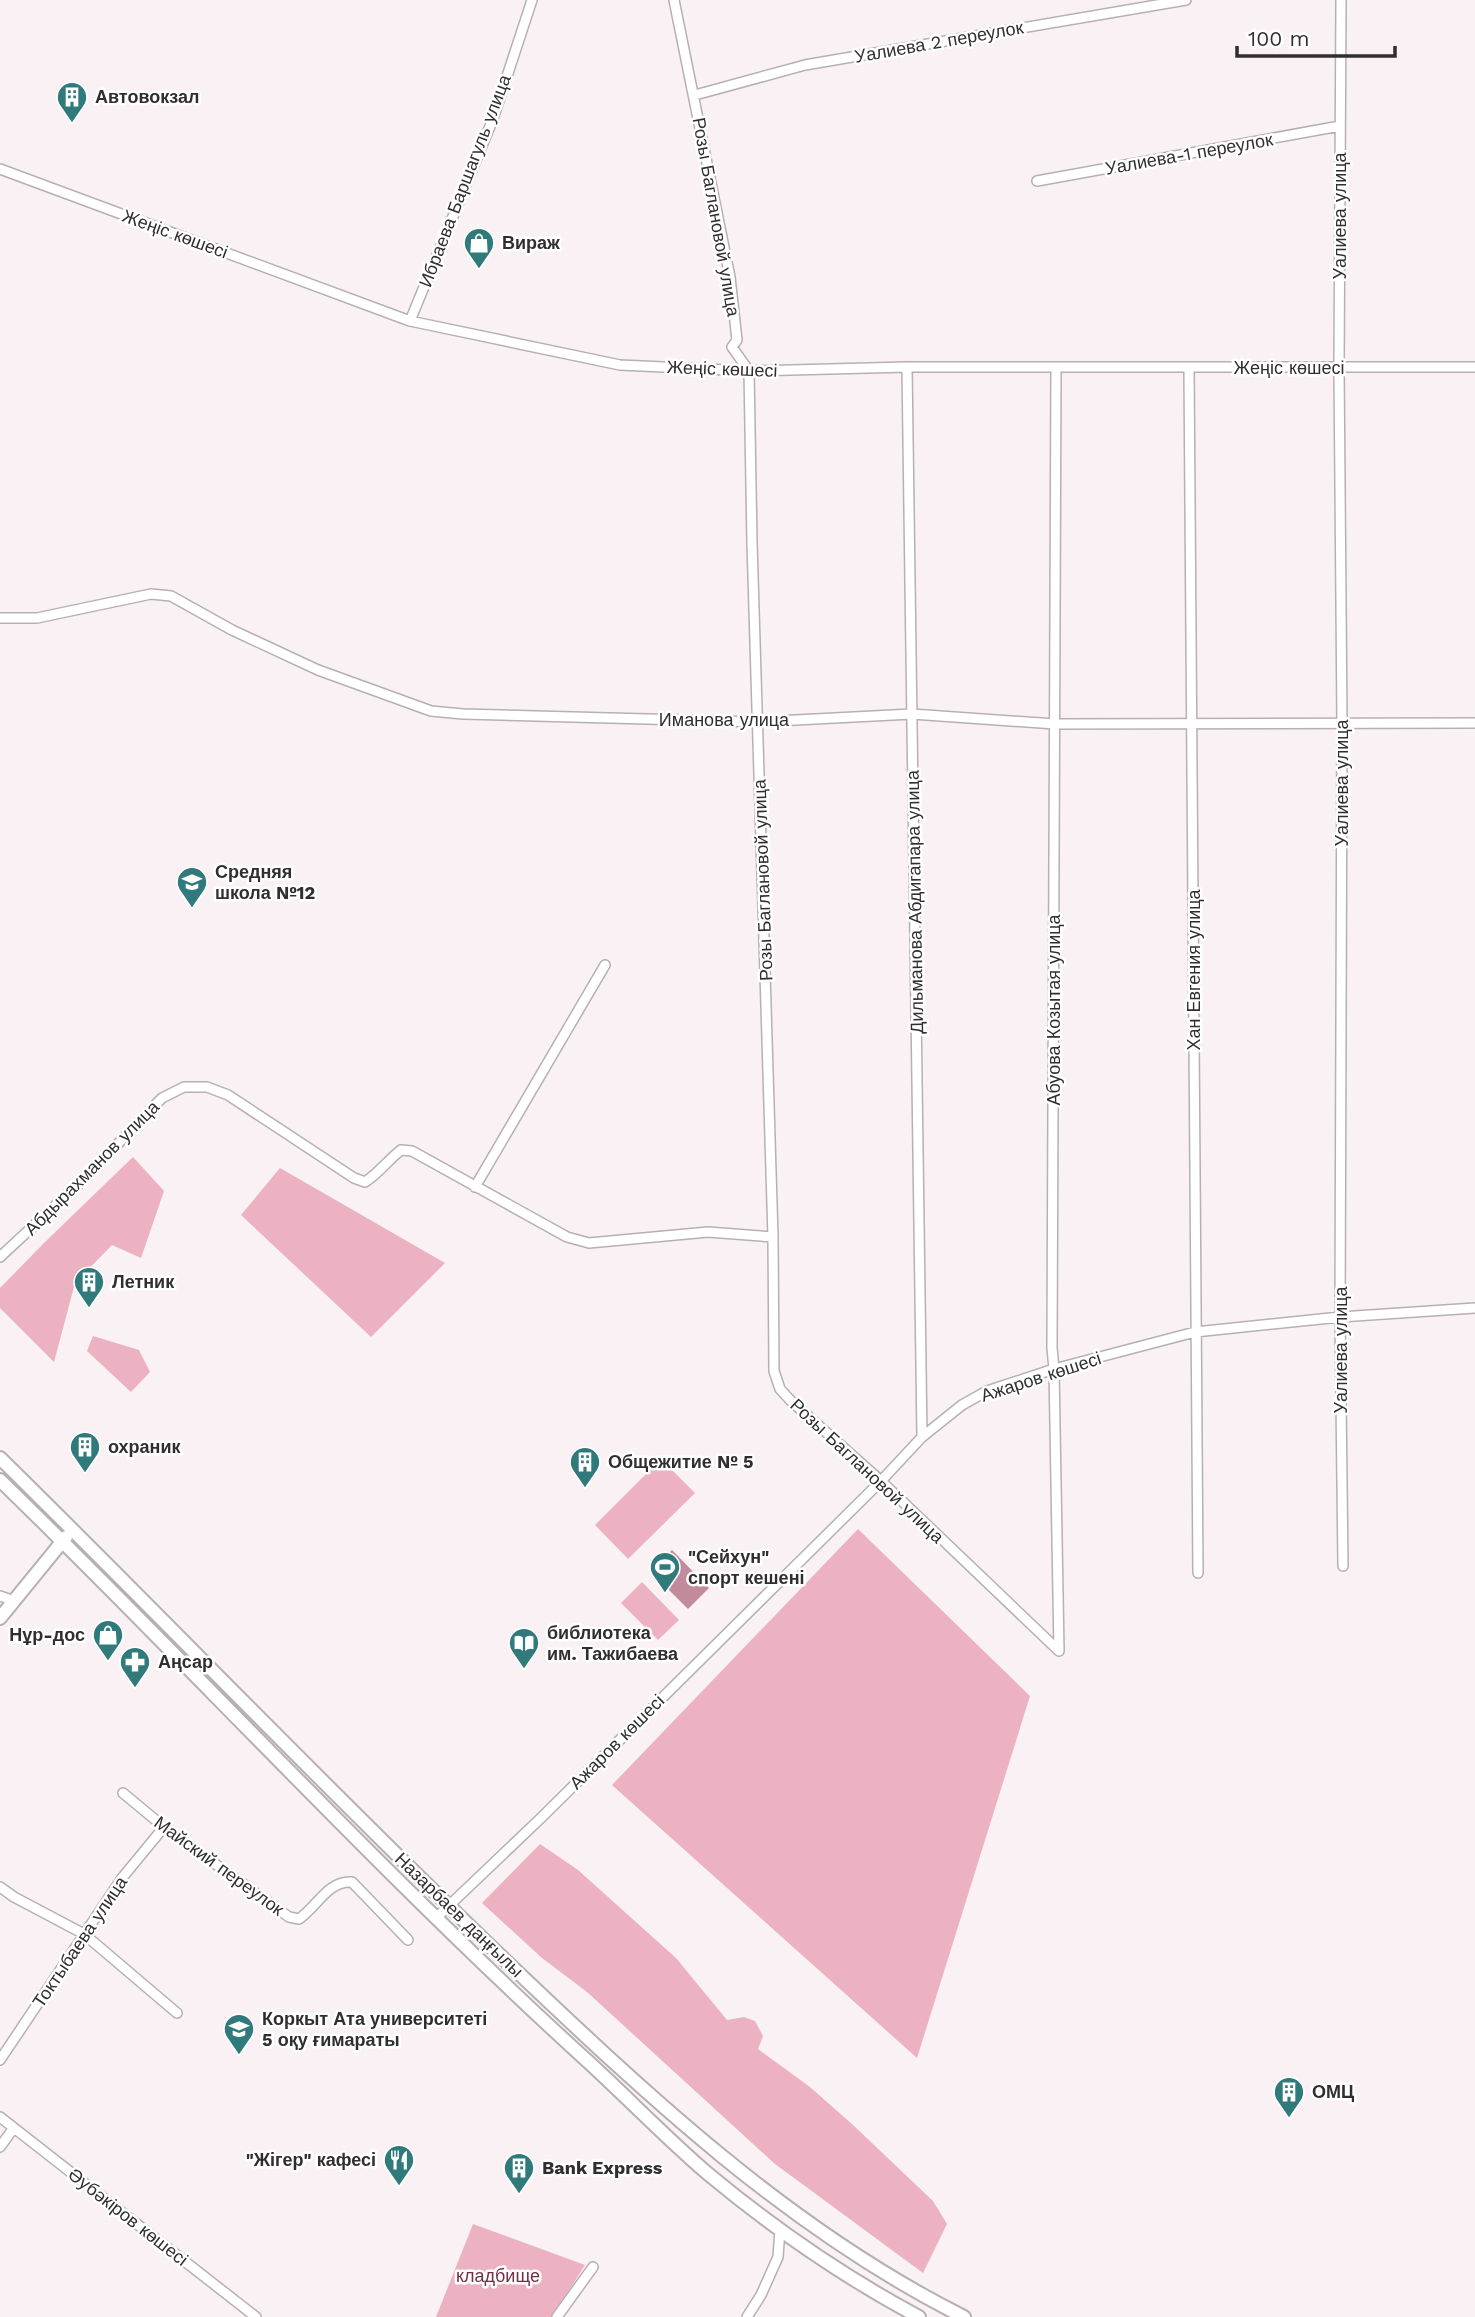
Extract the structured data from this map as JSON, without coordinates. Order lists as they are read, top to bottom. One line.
{"streets":{"main road":["Назарбаев даңғылы"],"street":["Уалиева 2 переулок","Уалиева-1 переулок","Ибраева Баршагуль улица","Уалиева улица","Розы Баглановой улица","Жеңіс көшесі","Иманова улица","Дильманова Абдигапара улица","Хан Евгения улица","Абуова Козытая улица","Абдырахманов улица","Ажаров көшесі","Майский переулок","Токтыбаева улица","Әубәкіров көшесі"]},"crossings":[["Уалиева 2 переулок","Розы Баглановой улица"],["Уалиева-1 переулок","Уалиева улица"],["Ибраева Баршагуль улица","Жеңіс көшесі"],["Уалиева улица","Жеңіс көшесі"],["Уалиева улица","Иманова улица"],["Уалиева улица","Ажаров көшесі"],["Розы Баглановой улица","Жеңіс көшесі"],["Розы Баглановой улица","Иманова улица"],["Розы Баглановой улица","Абуова Козытая улица"],["Розы Баглановой улица","Абдырахманов улица"],["Розы Баглановой улица","Ажаров көшесі"],["Жеңіс көшесі","Дильманова Абдигапара улица"],["Жеңіс көшесі","Хан Евгения улица"],["Жеңіс көшесі","Абуова Козытая улица"],["Иманова улица","Дильманова Абдигапара улица"],["Иманова улица","Хан Евгения улица"],["Иманова улица","Абуова Козытая улица"],["Дильманова Абдигапара улица","Ажаров көшесі"],["Хан Евгения улица","Ажаров көшесі"],["Абуова Козытая улица","Ажаров көшесі"],["Ажаров көшесі","Назарбаев даңғылы"],["Майский переулок","Токтыбаева улица"]],"parks":["кладбище"],"places":{"building":["Автовокзал","Летник","охраник","Общежитие № 5","ОМЦ","Bank Express"],"shop":["Вираж","Нұр-дос"],"school or university":["Средняя школа №12","Коркыт Ата университеті 5 оқу ғимараты"],"sports":["\"Сейхун\" спорт кешені"],"library":["библиотека им. Тажибаева"],"pharmacy":["Аңсар"],"restaurant":["\"Жігер\" кафесі"]},"scale_bar":"100 m"}
